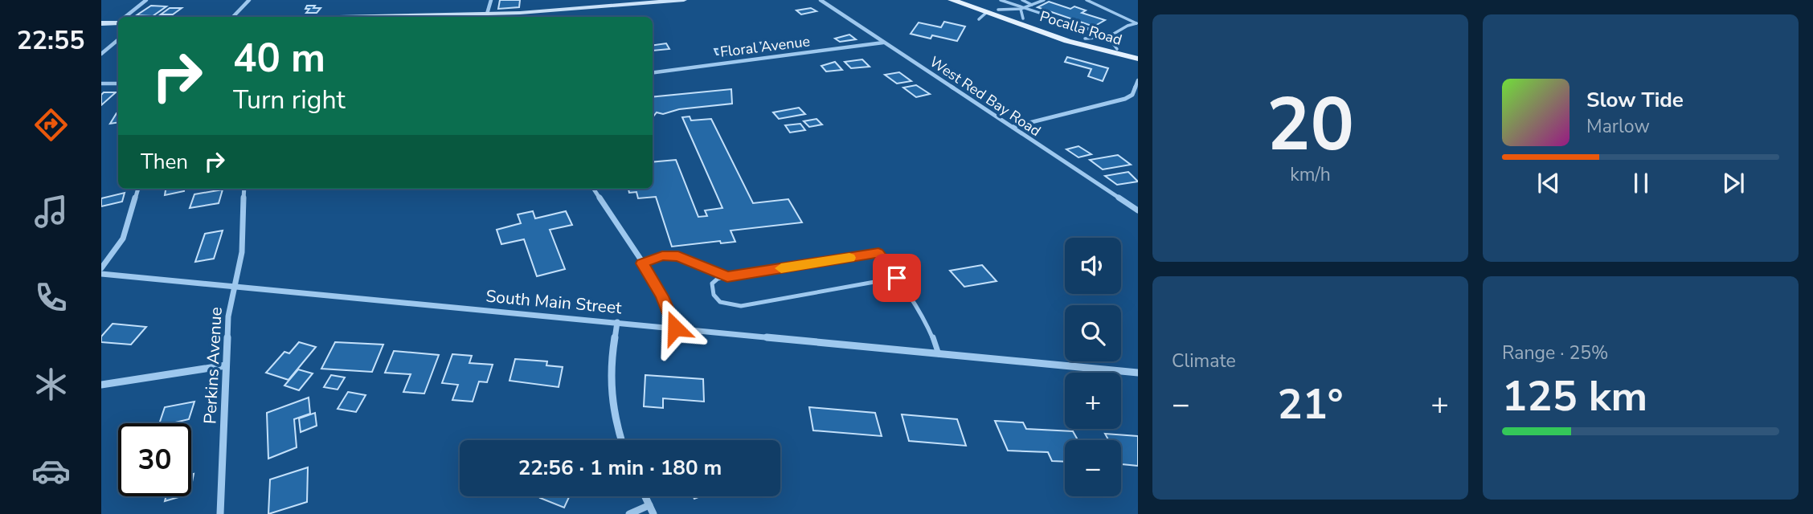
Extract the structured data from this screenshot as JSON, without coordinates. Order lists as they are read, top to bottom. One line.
{"streets":{"main road":["Pocalla Road"],"street":["Floral Avenue","West Red Bay Road","South Main Street","Perkins Avenue"]},"crossings":[["Floral Avenue","West Red Bay Road"],["South Main Street","Perkins Avenue"]],"page":{"tabs":"22:55","tile":[["20","km/h"],"Climate",["Range · 25%","125 km"]],"turn":["40 m","Turn right"],"song":["Slow Tide","Marlow"],"then":"Then","map_buttons":["+","−"],"heat":["−","21°","+"],"limit":"30","trip":"22:56 · 1 min · 180 m"}}
